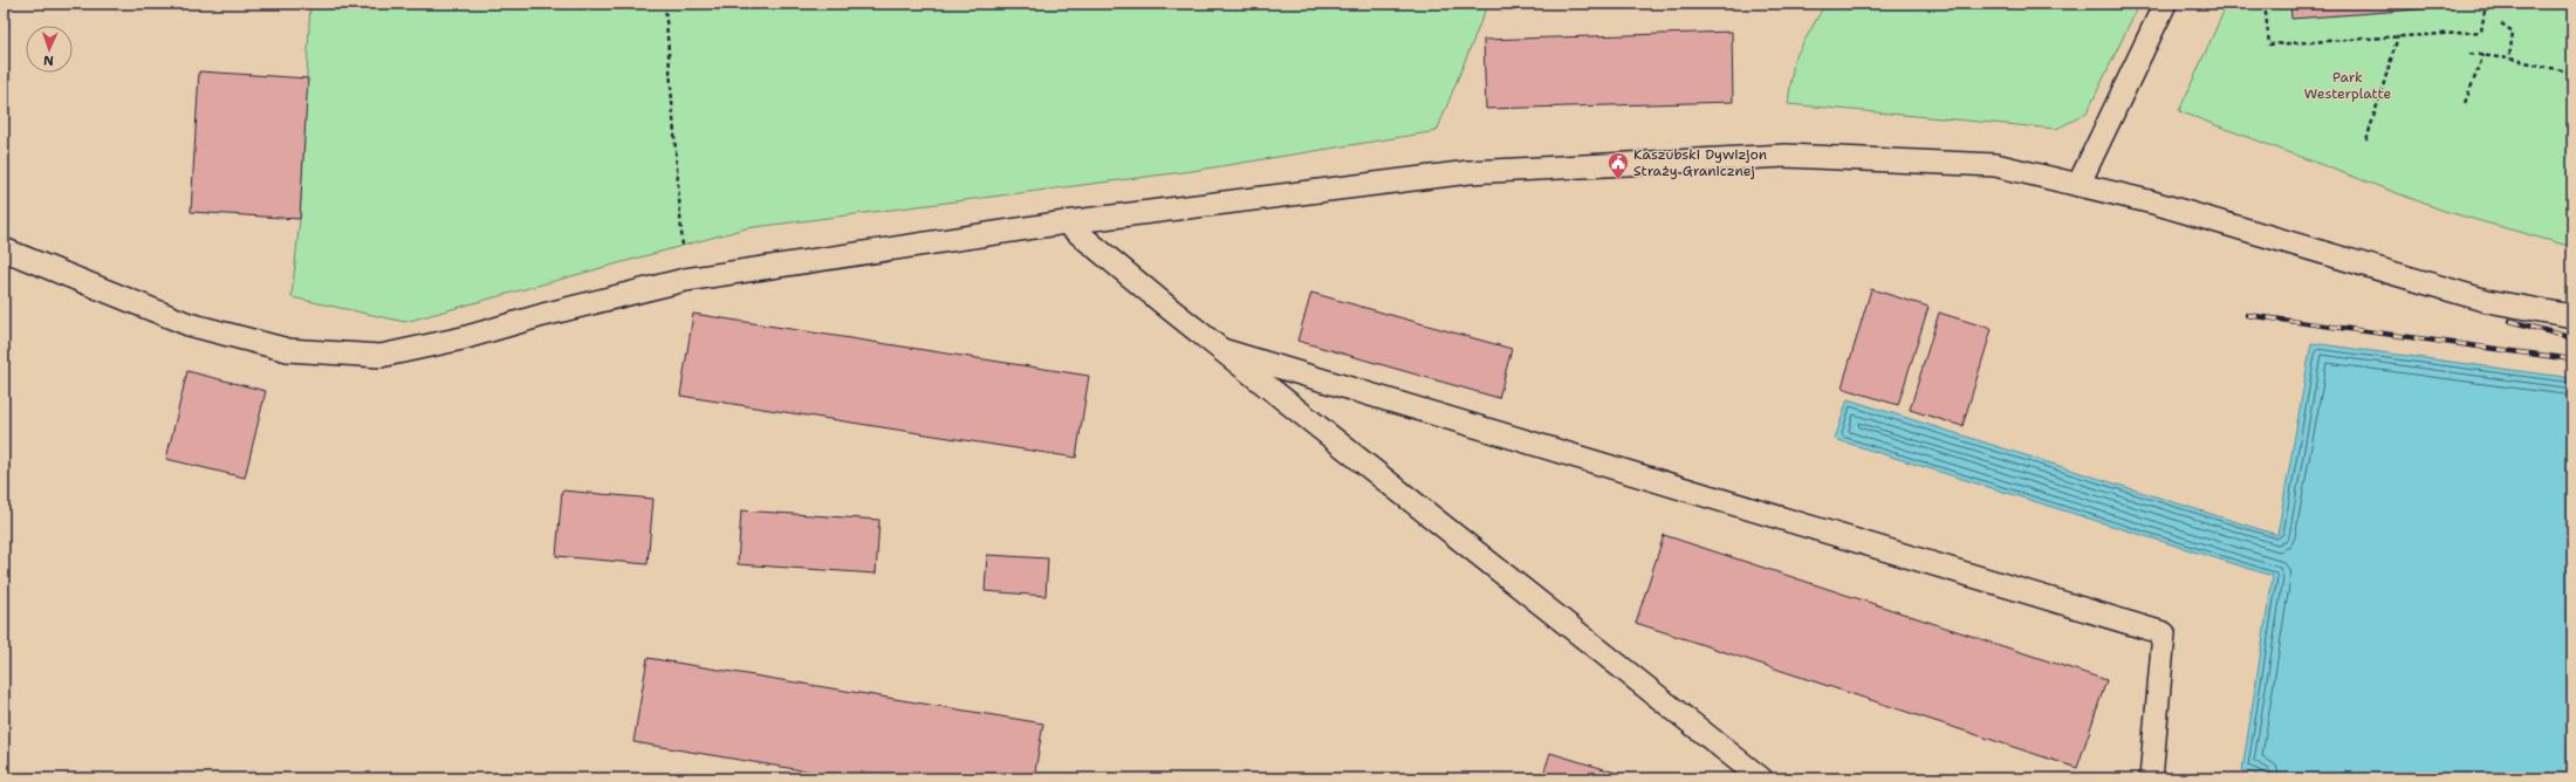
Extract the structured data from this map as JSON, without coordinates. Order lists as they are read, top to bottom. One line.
{"parks":["Park Westerplatte"],"places":{"public building":["Kaszubski Dywizjon Straży Granicznej"]},"north":"bottom"}
